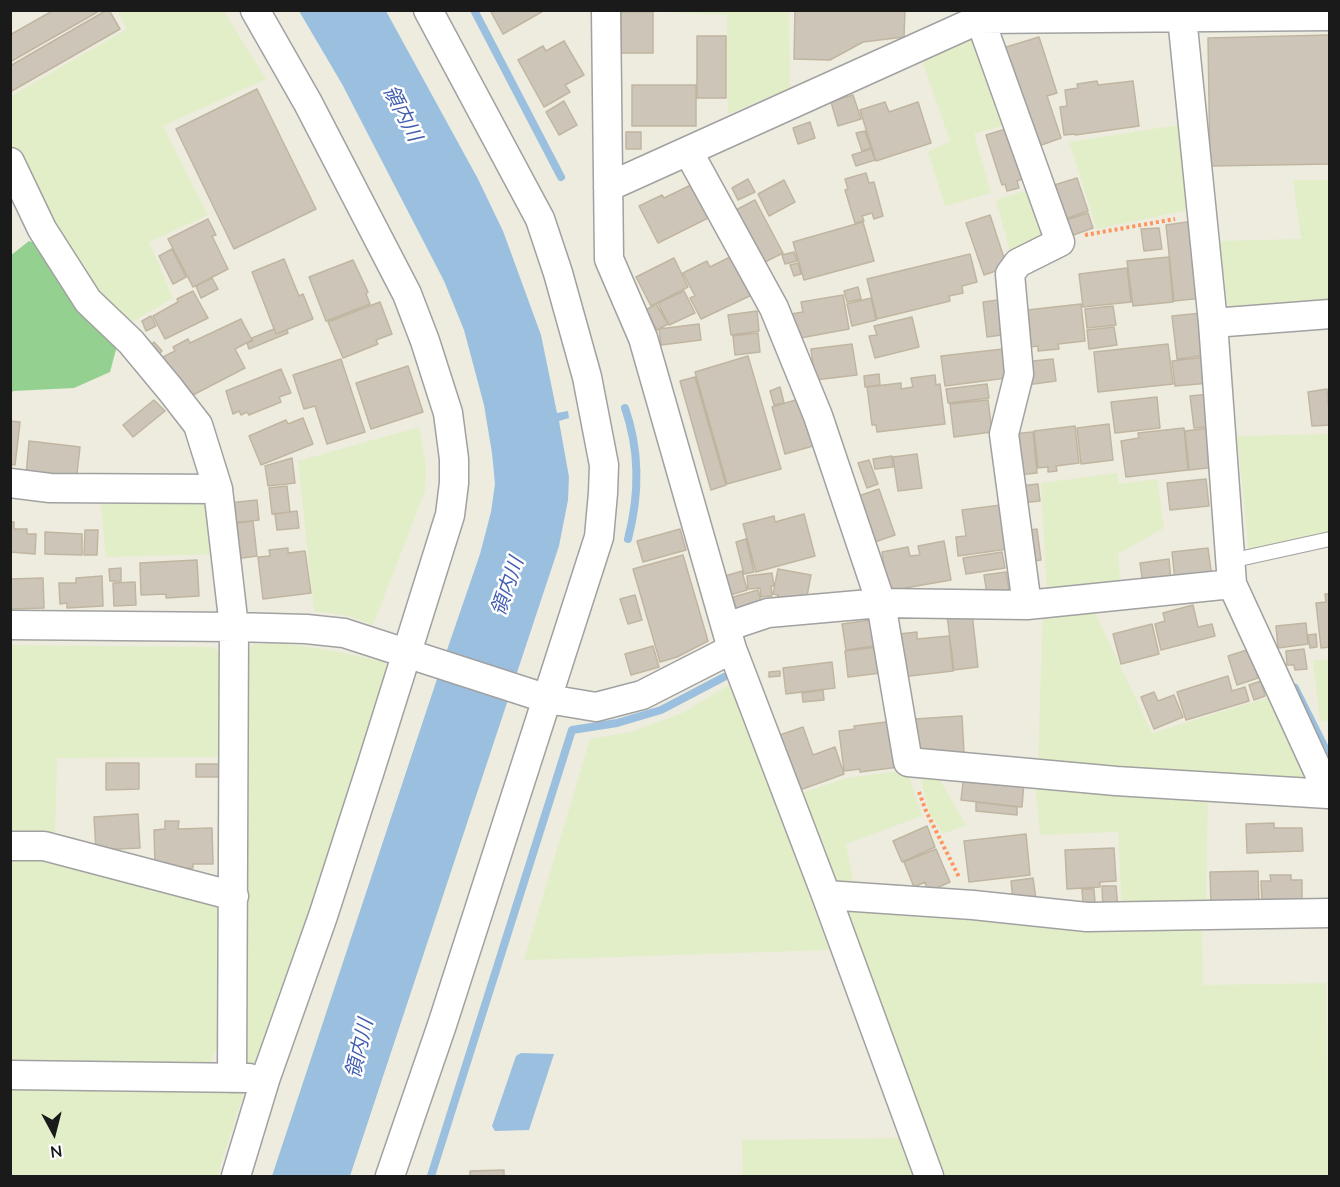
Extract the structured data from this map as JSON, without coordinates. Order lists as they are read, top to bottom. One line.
{"water":["領内川"],"north":"bottom"}
